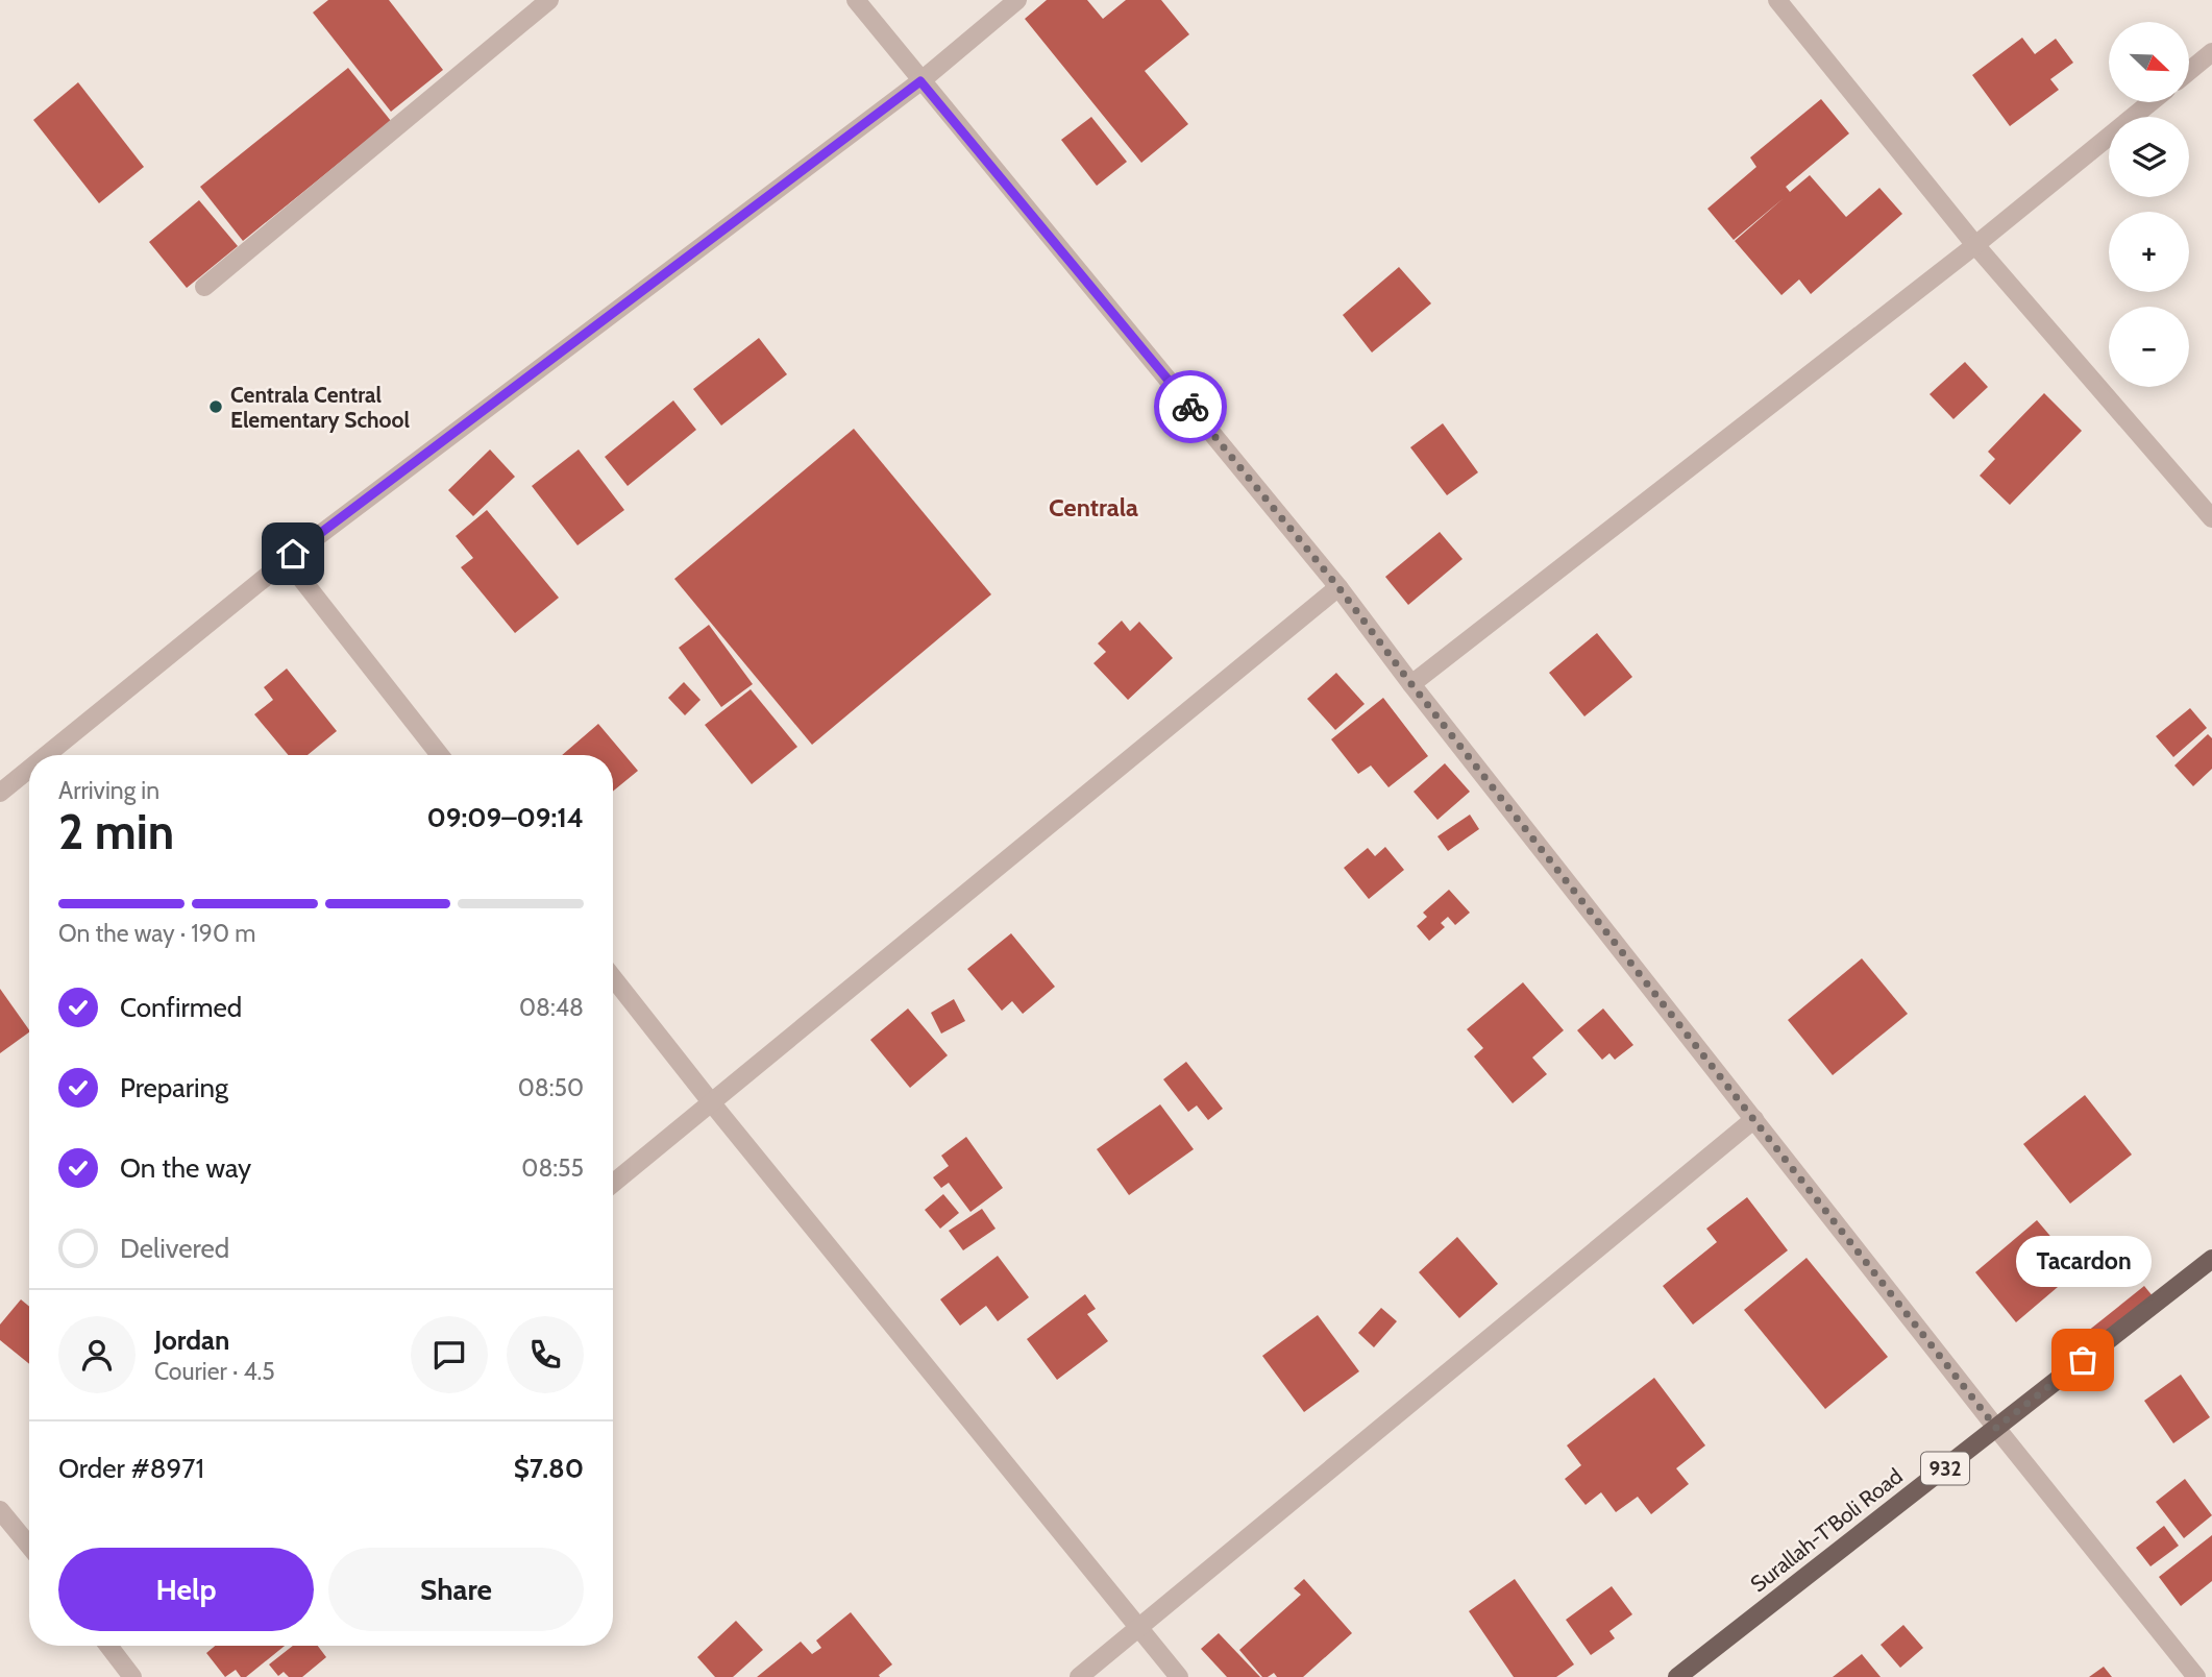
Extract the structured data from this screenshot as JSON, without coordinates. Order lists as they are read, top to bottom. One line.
{"streets":{"main road":["932","Surallah-T'Boli Road"]},"districts":["Centrala"],"places":["Centrala Central Elementary School","Tacardon"],"north":"bottom right","page":{"map_buttons":["+","−"],"heading":["2 min","Arriving in","09:09–09:14"],"panel":["Jordan","Courier · 4.5","Order #8971","$7.80"],"bar":"On the way · 190 m","list":[["Confirmed","08:48"],["Preparing","08:50"],["On the way","08:55"],"Delivered"],"bubble":"Tacardon","buttons":["Help","Share"]}}
